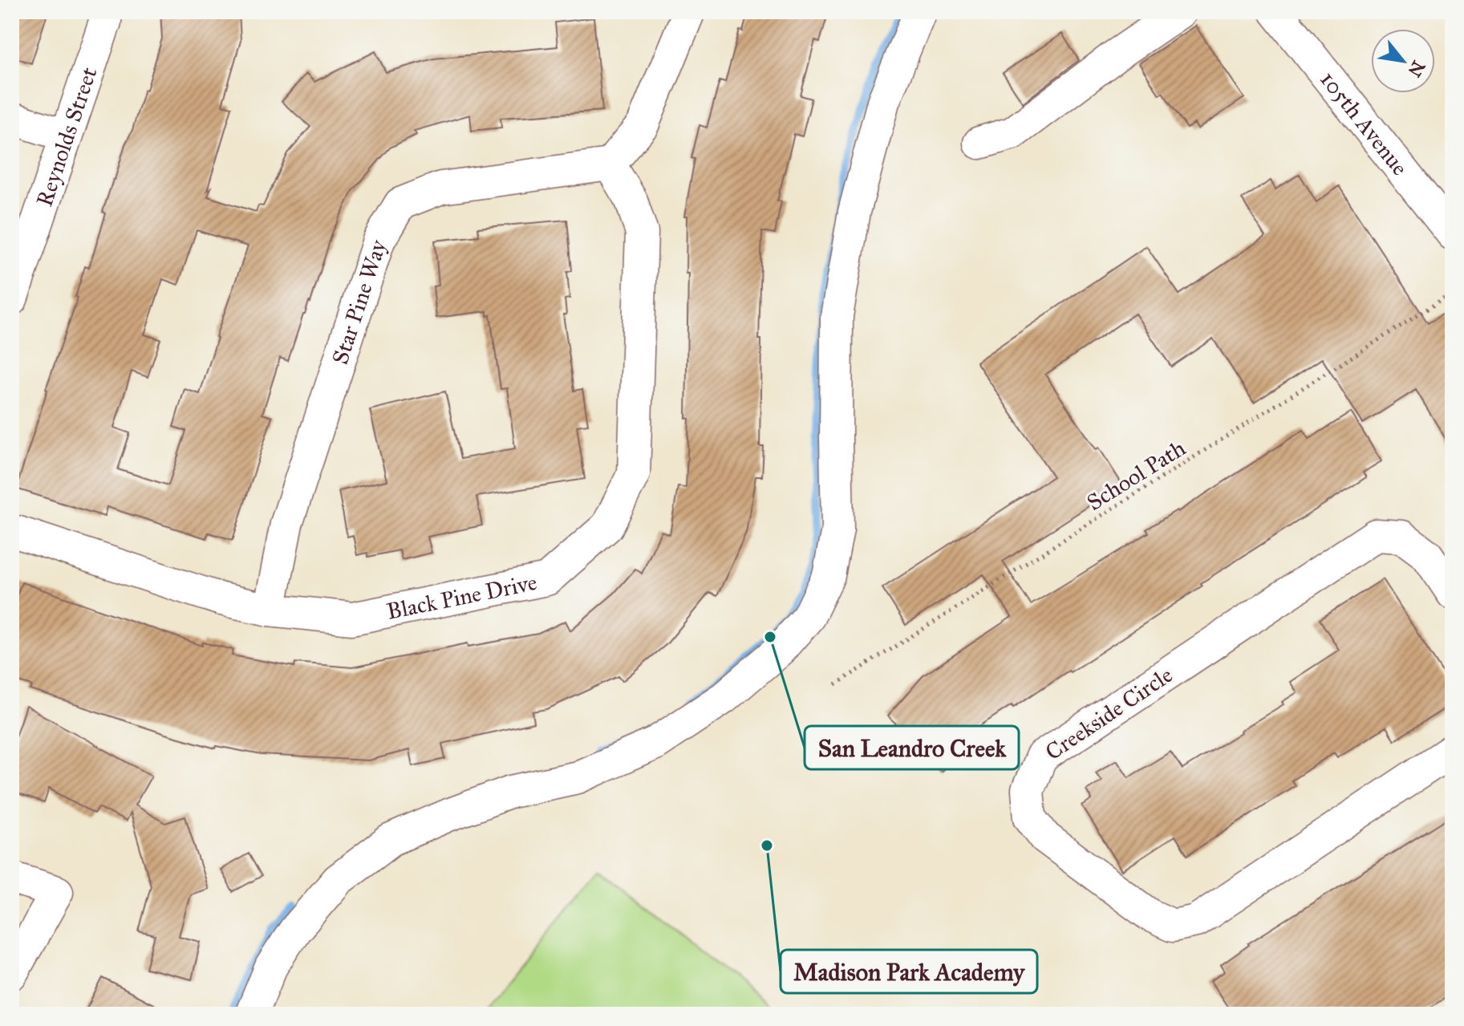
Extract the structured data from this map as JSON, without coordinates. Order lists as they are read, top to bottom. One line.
{"streets":{"street":["105th Avenue","Reynolds Street","Star Pine Way","Black Pine Drive","Creekside Circle"],"path":["School Path"]},"crossings":[["Star Pine Way","Black Pine Drive"]],"places":["San Leandro Creek","Madison Park Academy"],"north":"bottom right"}
